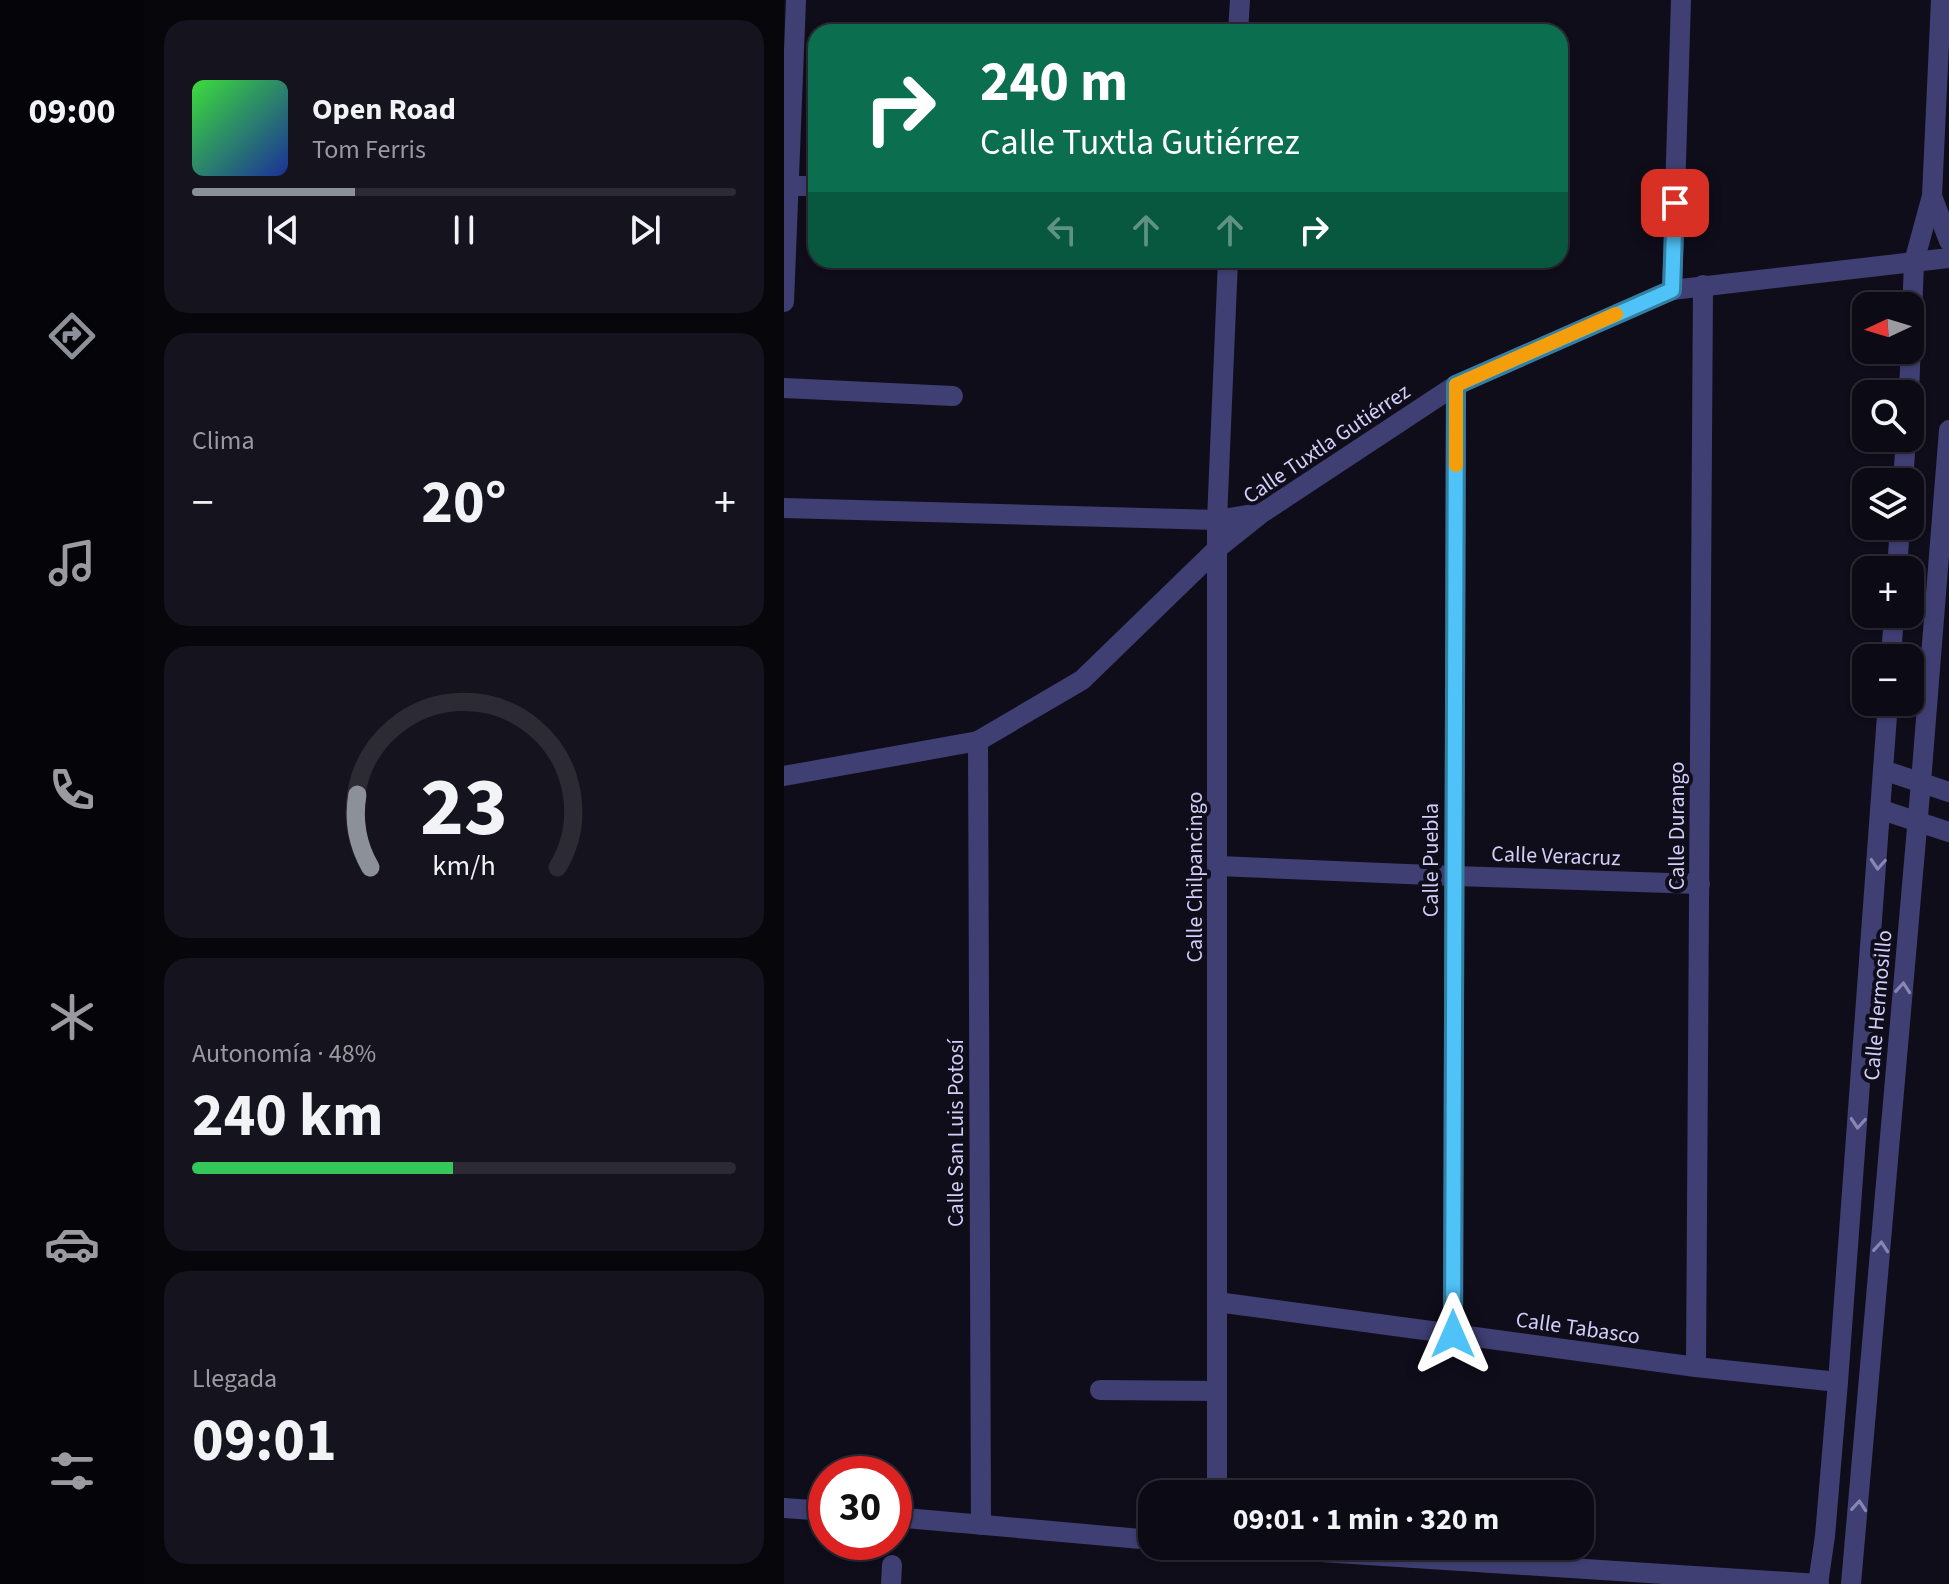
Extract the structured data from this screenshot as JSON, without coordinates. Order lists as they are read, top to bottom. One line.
{"streets":{"street":["Calle Tuxtla Gutiérrez","Calle Durango","Calle Veracruz","Calle Puebla","Calle Chilpancingo","Calle Hermosillo","Calle San Luis Potosí","Calle Tabasco"]},"crossings":[["Calle Tuxtla Gutiérrez","Calle Durango"],["Calle Tuxtla Gutiérrez","Calle Puebla"],["Calle Tuxtla Gutiérrez","Calle Chilpancingo"],["Calle Tuxtla Gutiérrez","Calle San Luis Potosí"],["Calle Durango","Calle Veracruz"],["Calle Durango","Calle Tabasco"],["Calle Veracruz","Calle Puebla"],["Calle Veracruz","Calle Chilpancingo"],["Calle Puebla","Calle Tabasco"],["Calle Chilpancingo","Calle Tabasco"],["Calle Hermosillo","Calle Tabasco"]],"north":"left","page":{"tabs":"09:00","turn":["240 m","Calle Tuxtla Gutiérrez"],"song":["Open Road","Tom Ferris"],"map_buttons":["+","−"],"tile":["Clima",["Autonomía · 48%","240 km"],["Llegada","09:01"]],"heat":["−","20°","+"],"limit":"30","trip":"09:01 · 1 min · 320 m","gauge":["23","km/h"]}}
